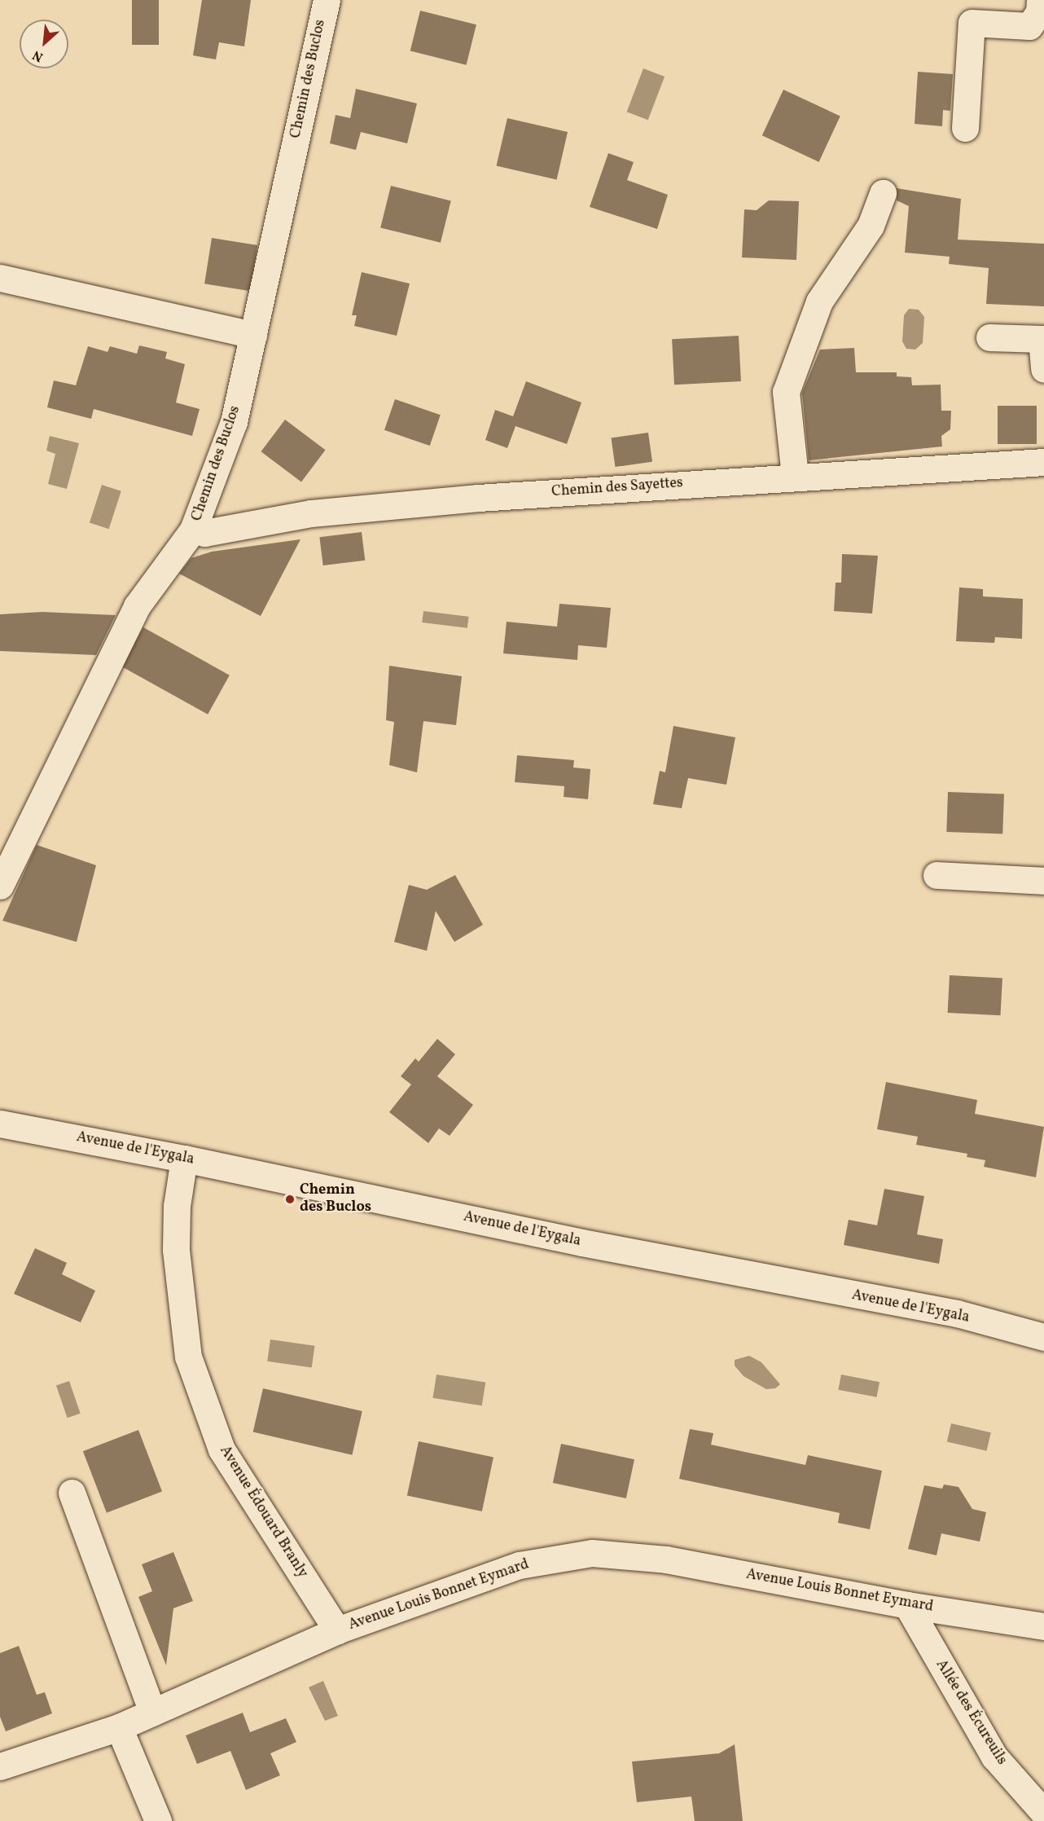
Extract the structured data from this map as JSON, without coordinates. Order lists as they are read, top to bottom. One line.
{"streets":{"street":["Chemin des Buclos","Chemin des Sayettes","Avenue de l'Eygala","Avenue Édouard Branly","Avenue Louis Bonnet Eymard","Allée des Écureuils"]},"crossings":[["Chemin des Buclos","Chemin des Sayettes"],["Avenue de l'Eygala","Avenue Édouard Branly"],["Avenue Édouard Branly","Avenue Louis Bonnet Eymard"],["Avenue Louis Bonnet Eymard","Allée des Écureuils"]],"places":["Chemin des Buclos"],"north":"bottom left"}
